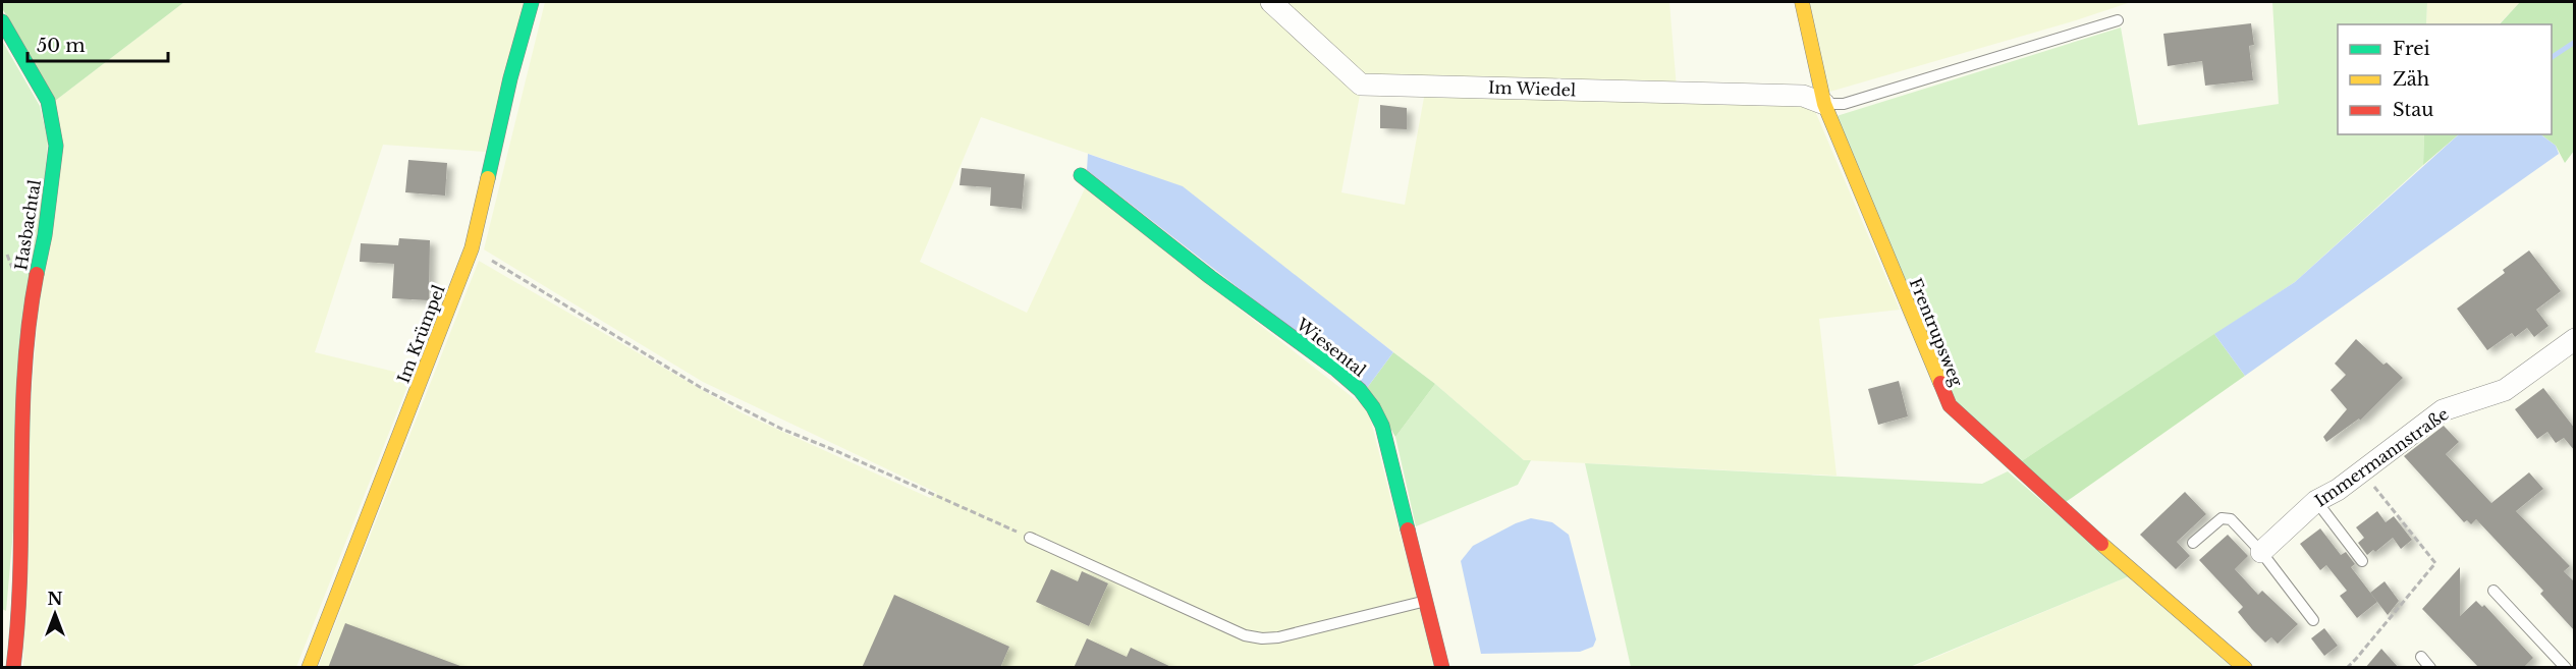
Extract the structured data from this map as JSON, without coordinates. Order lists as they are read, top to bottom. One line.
{"streets":{"street":["Im Wiedel","Hasbachtal","Frentrupsweg","Im Krümpel","Wiesental","Immermannstraße"]},"crossings":[["Im Wiedel","Frentrupsweg"]],"legend":["Frei","Zäh","Stau"],"scale_bar":"50 m","north":"top"}
